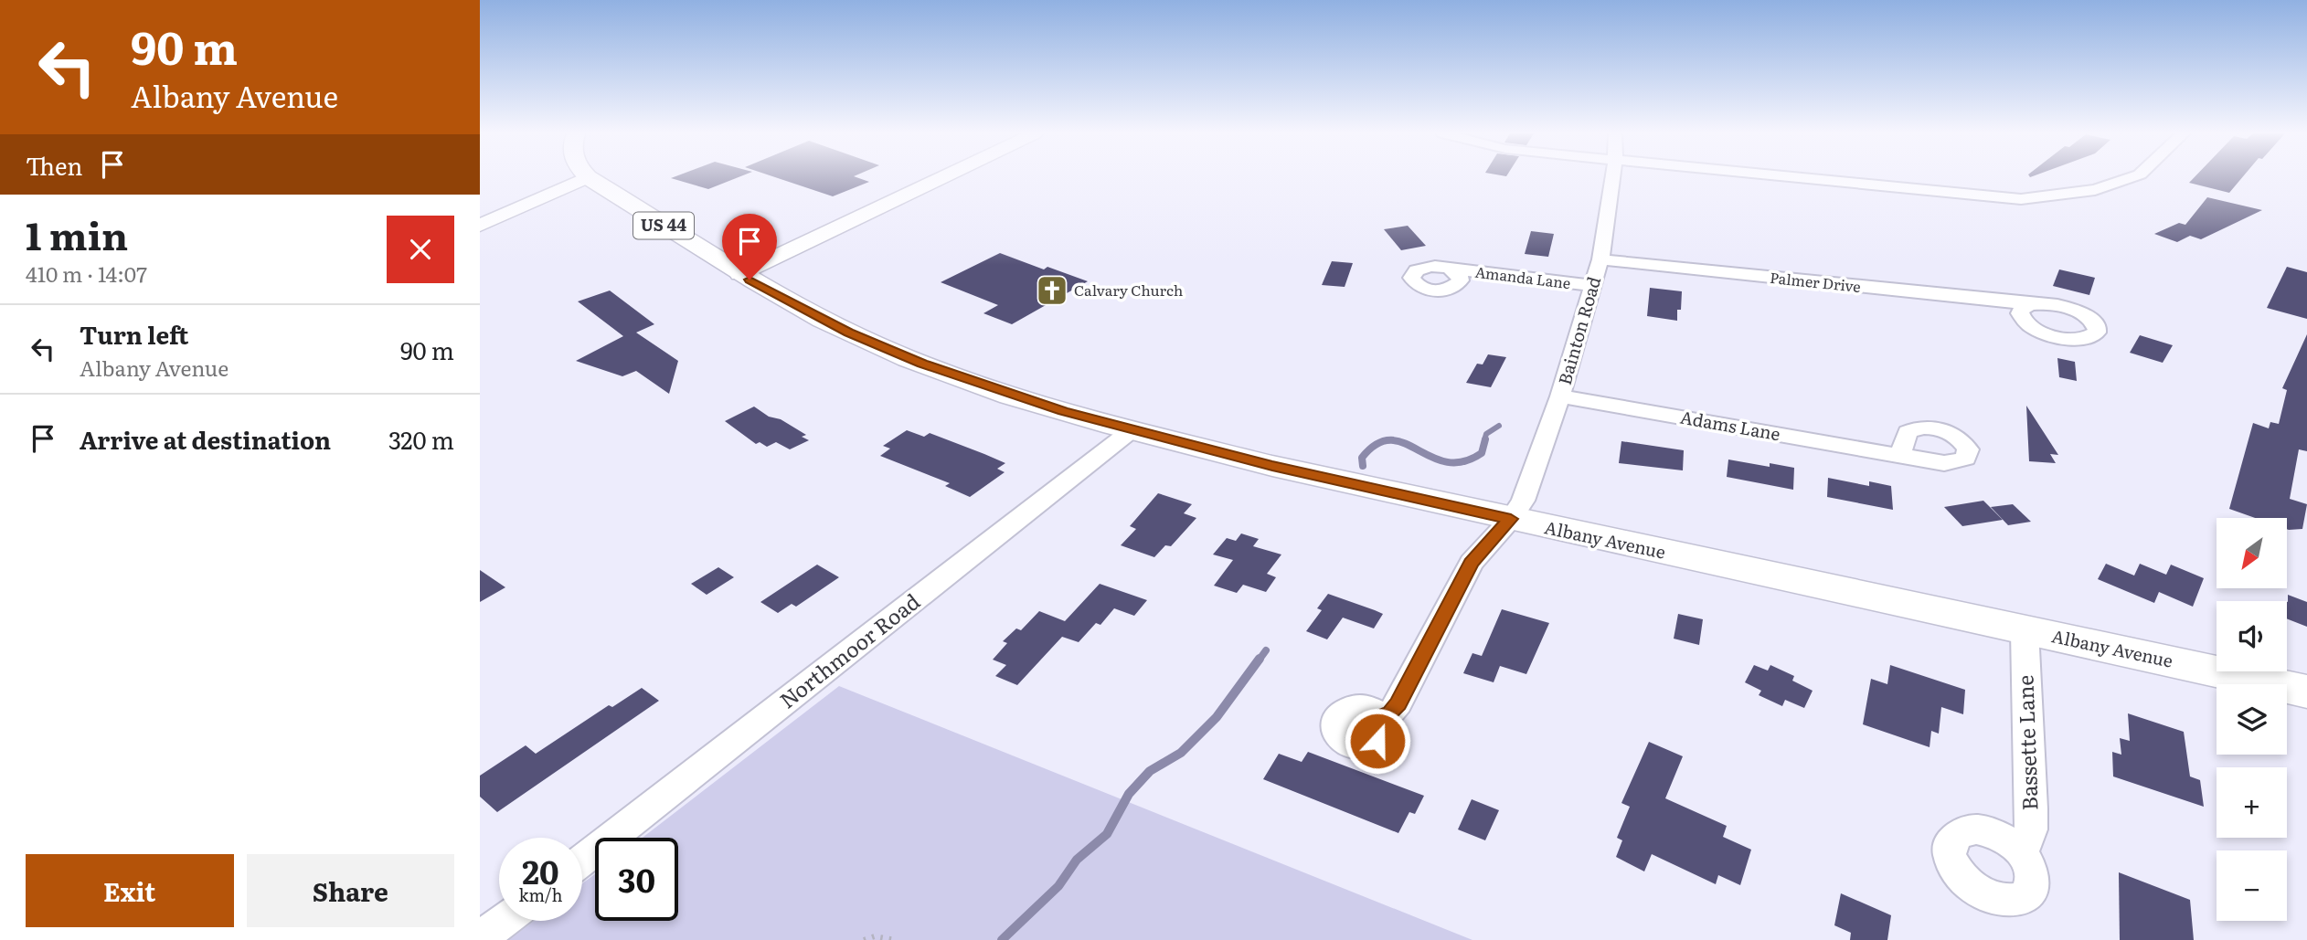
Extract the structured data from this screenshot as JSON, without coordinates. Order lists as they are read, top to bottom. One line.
{"streets":{"highway":["US 44","Albany Avenue"],"street":["Amanda Lane","Palmer Drive","Bainton Road","Adams Lane","Northmoor Road","Bassette Lane"]},"crossings":[["Amanda Lane","Bainton Road"],["Palmer Drive","Bainton Road"],["Bainton Road","Adams Lane"],["Bainton Road","Albany Avenue"],["Albany Avenue","Northmoor Road"],["Albany Avenue","Bassette Lane"]],"places":{"church":["Calvary Church"]},"north":"bottom left","page":{"turn":["90 m","Albany Avenue"],"then":"Then","heading":["1 min","410 m · 14:07"],"list":[{"name":"Turn left","note":"Albany Avenue","value":"90 m"},{"name":"Arrive at destination","value":"320 m"}],"map_buttons":["+","−"],"speed":"20 km/h","limit":"30","buttons":["Exit","Share"]}}
